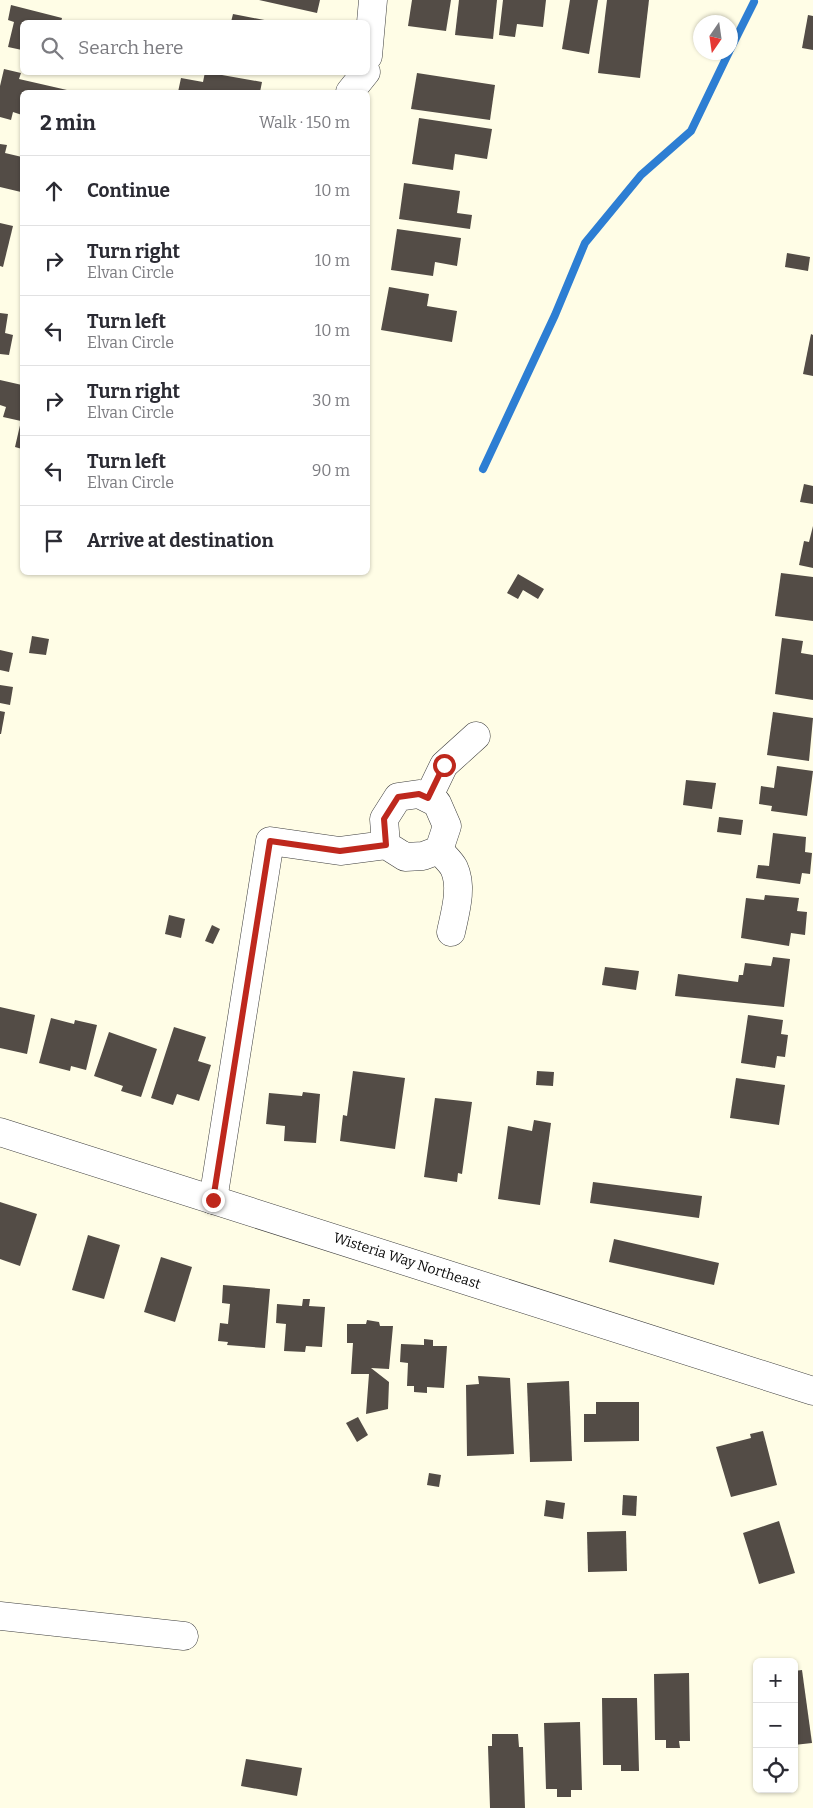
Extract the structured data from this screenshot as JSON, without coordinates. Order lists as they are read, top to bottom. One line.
{"streets":{"street":["Wisteria Way Northeast"]},"north":"bottom","page":{"search":"Search here","heading":["2 min","Walk · 150 m"],"list":[["Continue","10 m"],["Turn right","Elvan Circle","10 m"],["Turn left","Elvan Circle","10 m"],["Turn right","Elvan Circle","30 m"],["Turn left","Elvan Circle","90 m"],"Arrive at destination"],"map_buttons":["+","−"]}}
